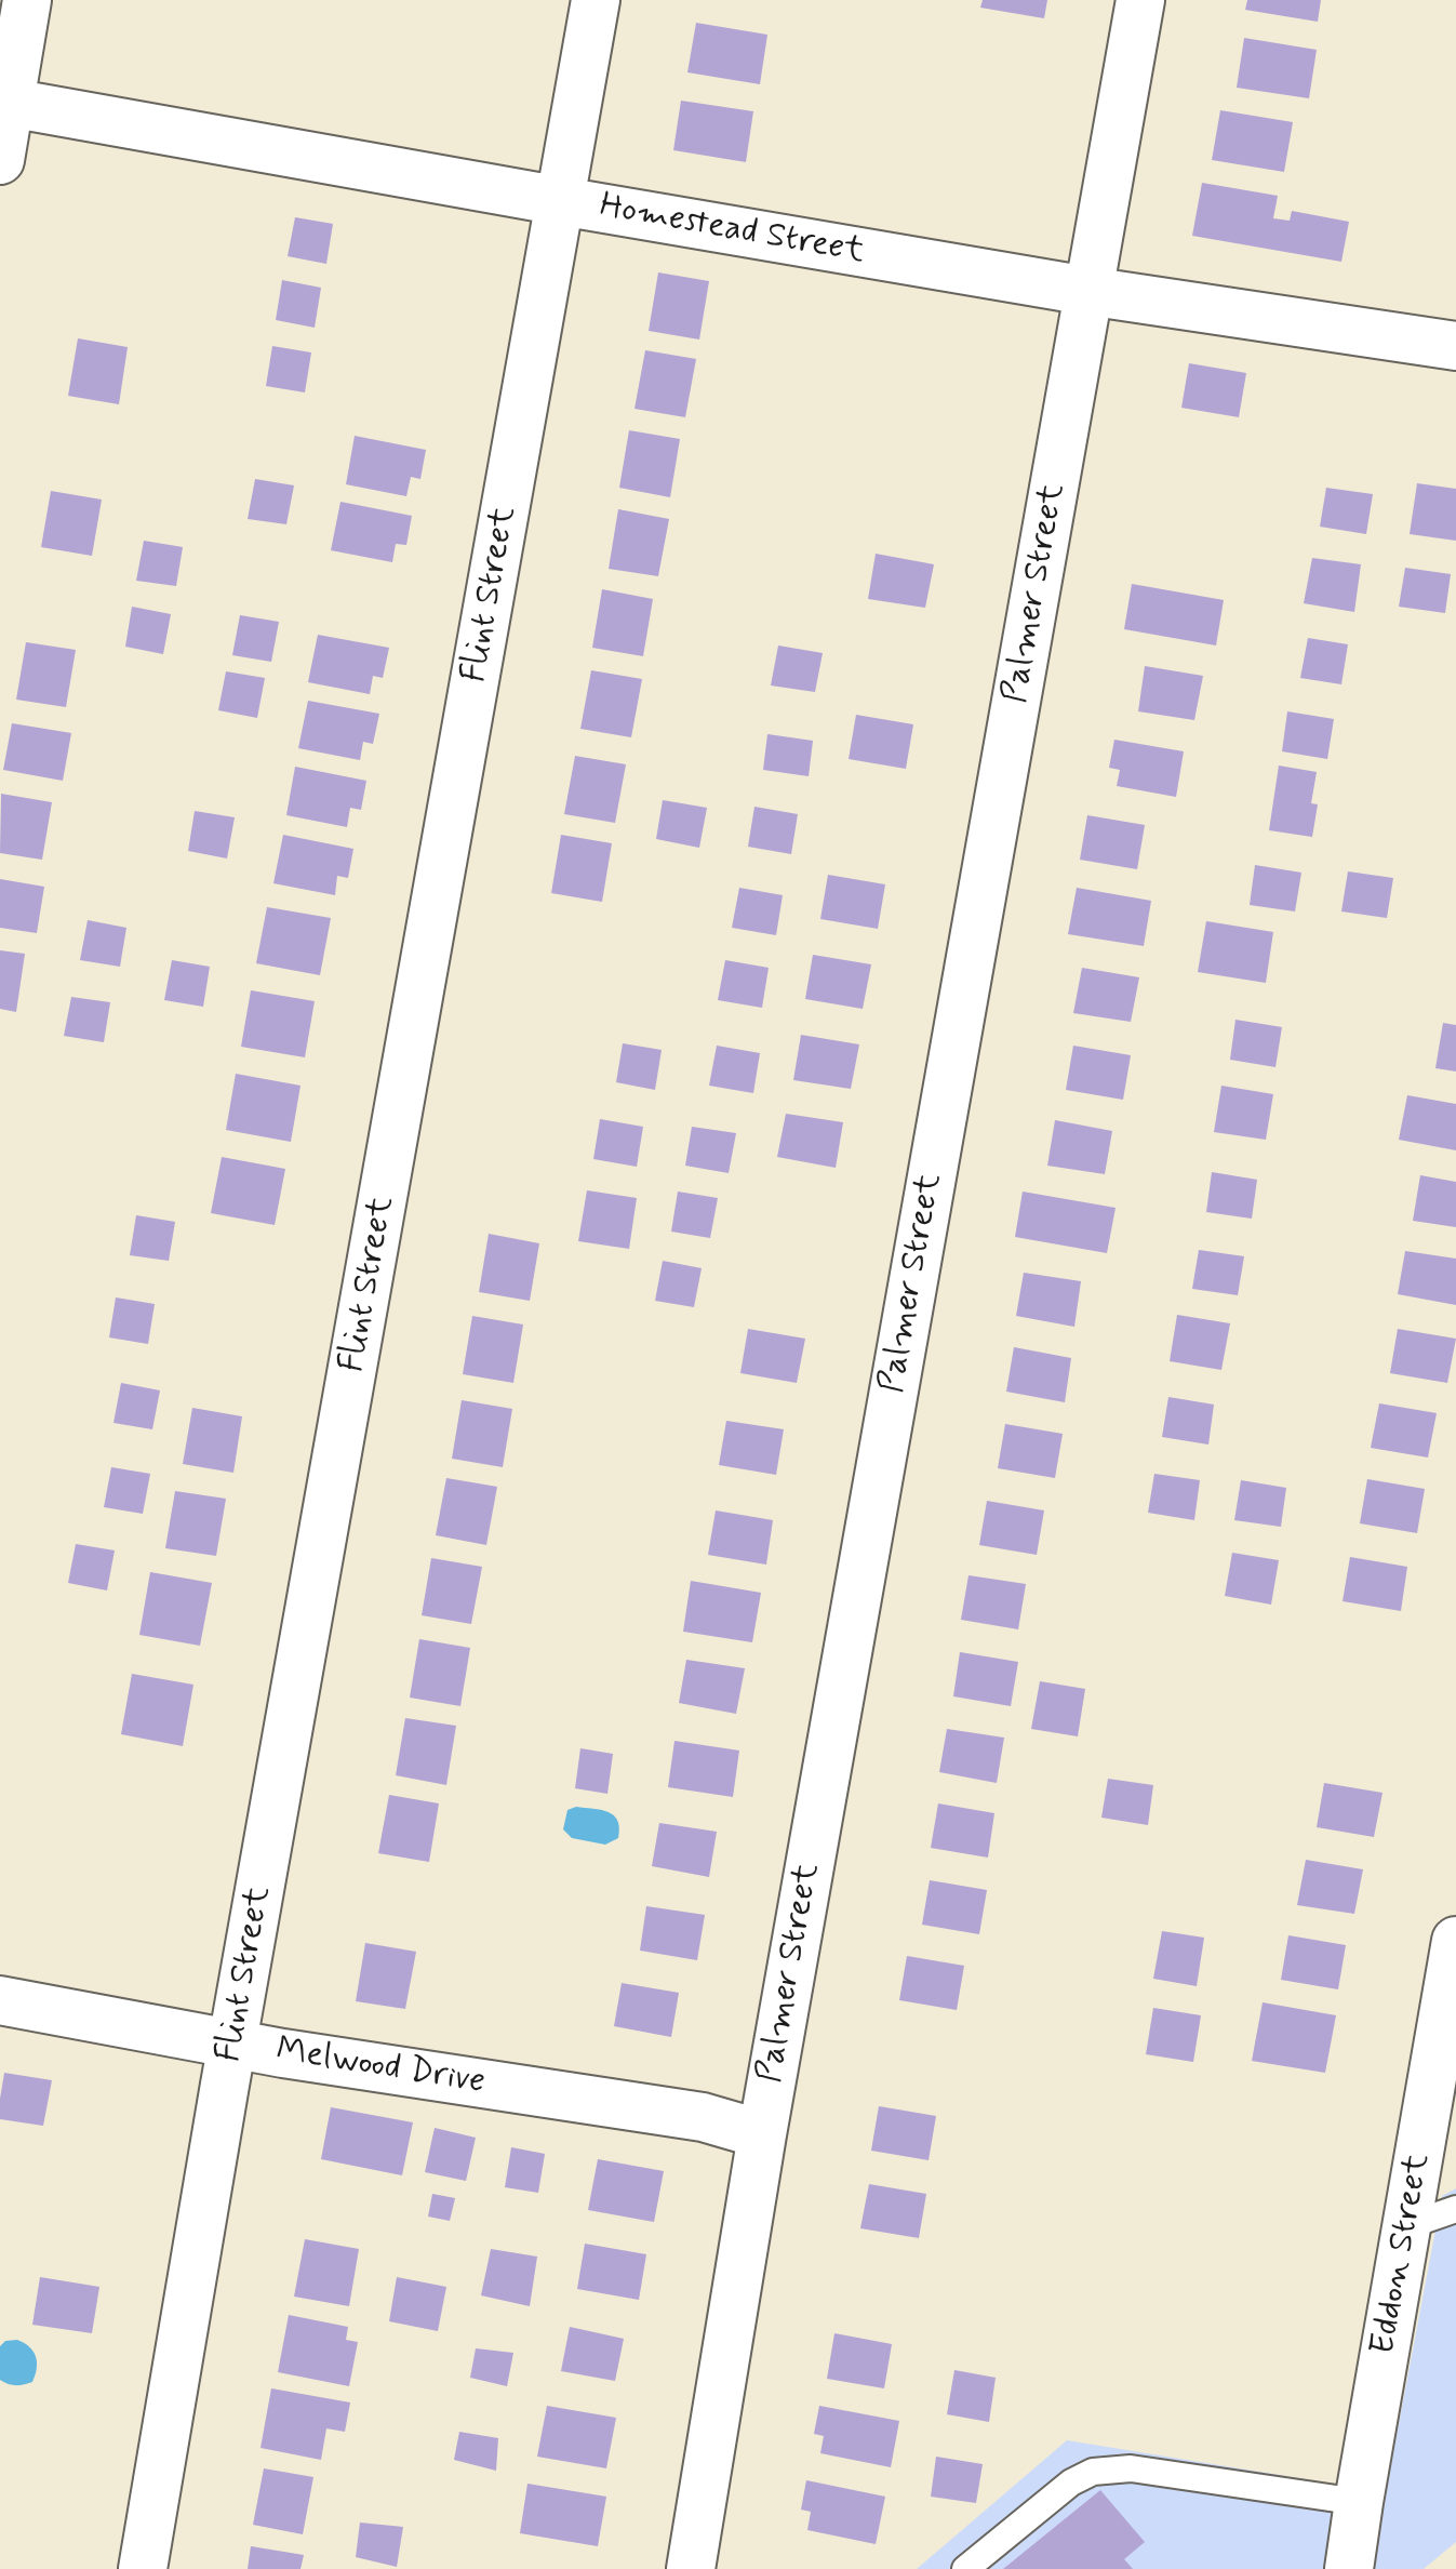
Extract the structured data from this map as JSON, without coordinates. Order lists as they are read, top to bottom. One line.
{"streets":{"street":["Homestead Street","Palmer Street","Flint Street","Melwood Drive","Eddon Street"]},"crossings":[["Homestead Street","Palmer Street"],["Homestead Street","Flint Street"],["Palmer Street","Melwood Drive"],["Flint Street","Melwood Drive"]]}
